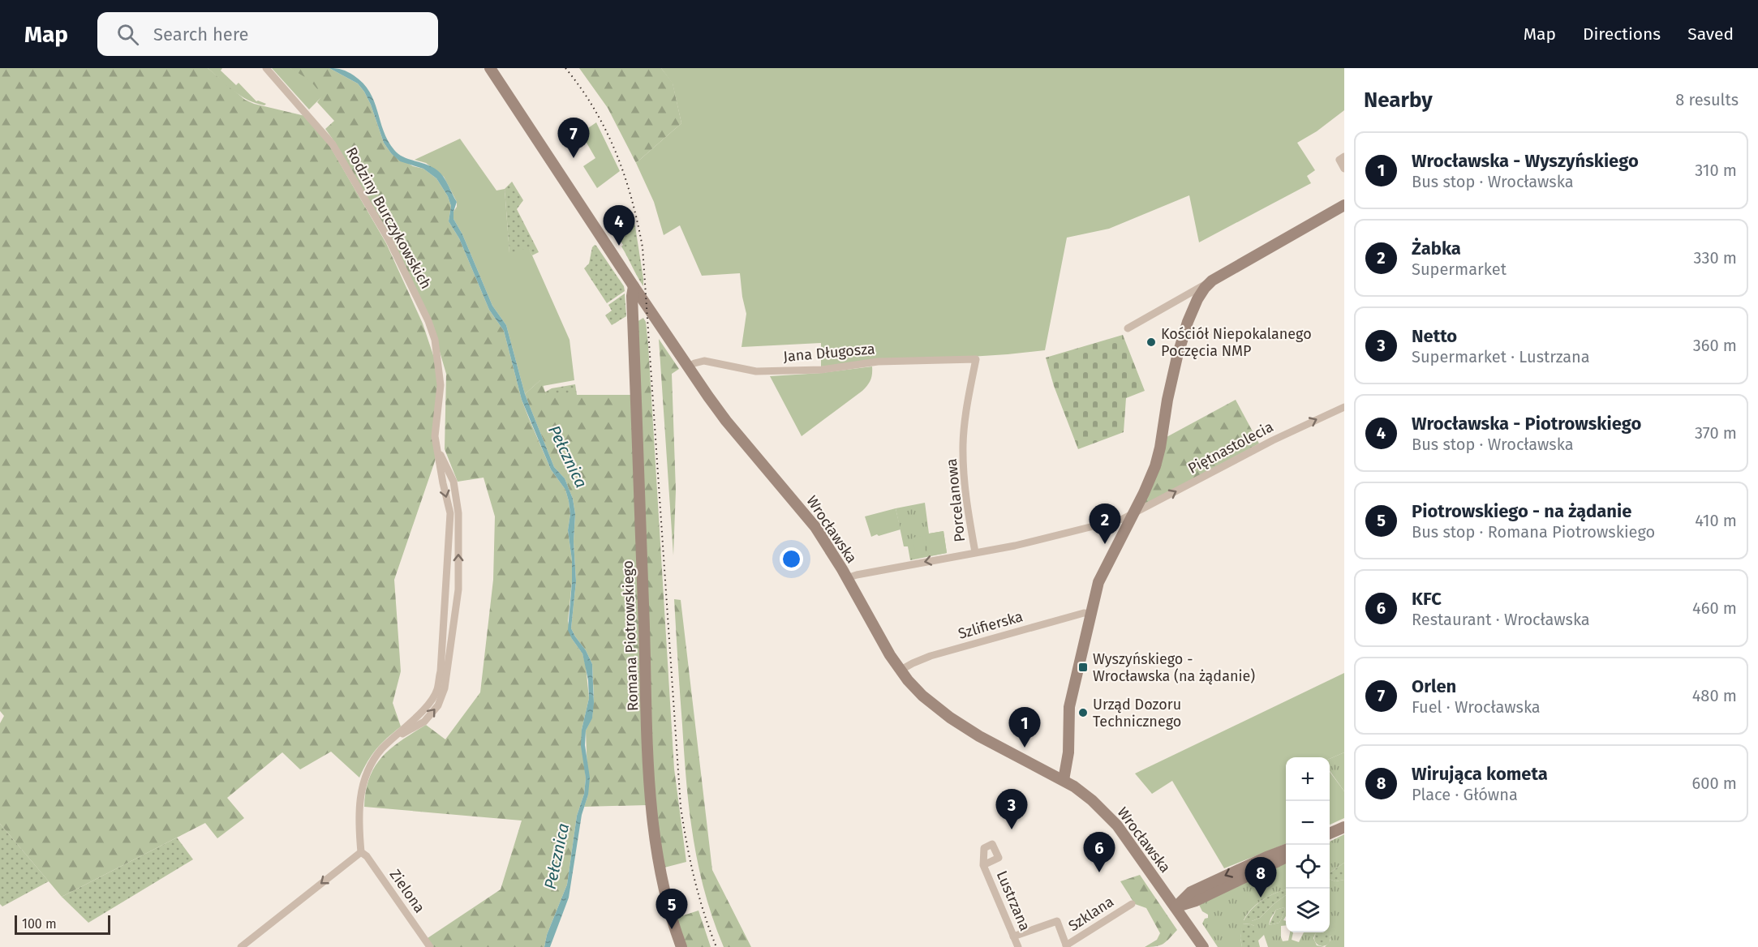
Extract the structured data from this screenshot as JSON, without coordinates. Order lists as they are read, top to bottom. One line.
{"streets":{"street":["Rodziny Burczykowskich","Jana Długosza","Piętnastolecia","Porcelanowa","Wrocławska","Szlifierska","Romana Piotrowskiego","Zielona","Lustrzana","Szklana"]},"crossings":[["Rodziny Burczykowskich","Zielona"],["Jana Długosza","Porcelanowa"],["Jana Długosza","Wrocławska"],["Piętnastolecia","Porcelanowa"],["Piętnastolecia","Wrocławska"],["Wrocławska","Szlifierska"],["Wrocławska","Romana Piotrowskiego"],["Lustrzana","Szklana"]],"water":["Pełcznica"],"places":{"other":["Kościół Niepokalanego Poczęcia NMP","Urząd Dozoru Technicznego"],"transit":["Wyszyńskiego - Wrocławska (na żądanie)"]},"scale_bar":"100 m","page":{"header":"Map","search":"Search here","nav":["Map","Directions","Saved"],"heading":["Nearby","8 results"],"pins":["7","4","2","1","3","6","8","5"],"list":[{"mark":"1","name":"Wrocławska - Wyszyńskiego","note":"Bus stop · Wrocławska","value":"310 m"},{"mark":"2","name":"Żabka","note":"Supermarket","value":"330 m"},{"mark":"3","name":"Netto","note":"Supermarket · Lustrzana","value":"360 m"},{"mark":"4","name":"Wrocławska - Piotrowskiego","note":"Bus stop · Wrocławska","value":"370 m"},{"mark":"5","name":"Piotrowskiego - na żądanie","note":"Bus stop · Romana Piotrowskiego","value":"410 m"},{"mark":"6","name":"KFC","note":"Restaurant · Wrocławska","value":"460 m"},{"mark":"7","name":"Orlen","note":"Fuel · Wrocławska","value":"480 m"},{"mark":"8","name":"Wirująca kometa","note":"Place · Główna","value":"600 m"}],"map_buttons":["+","−"],"scale":"100 m"}}
